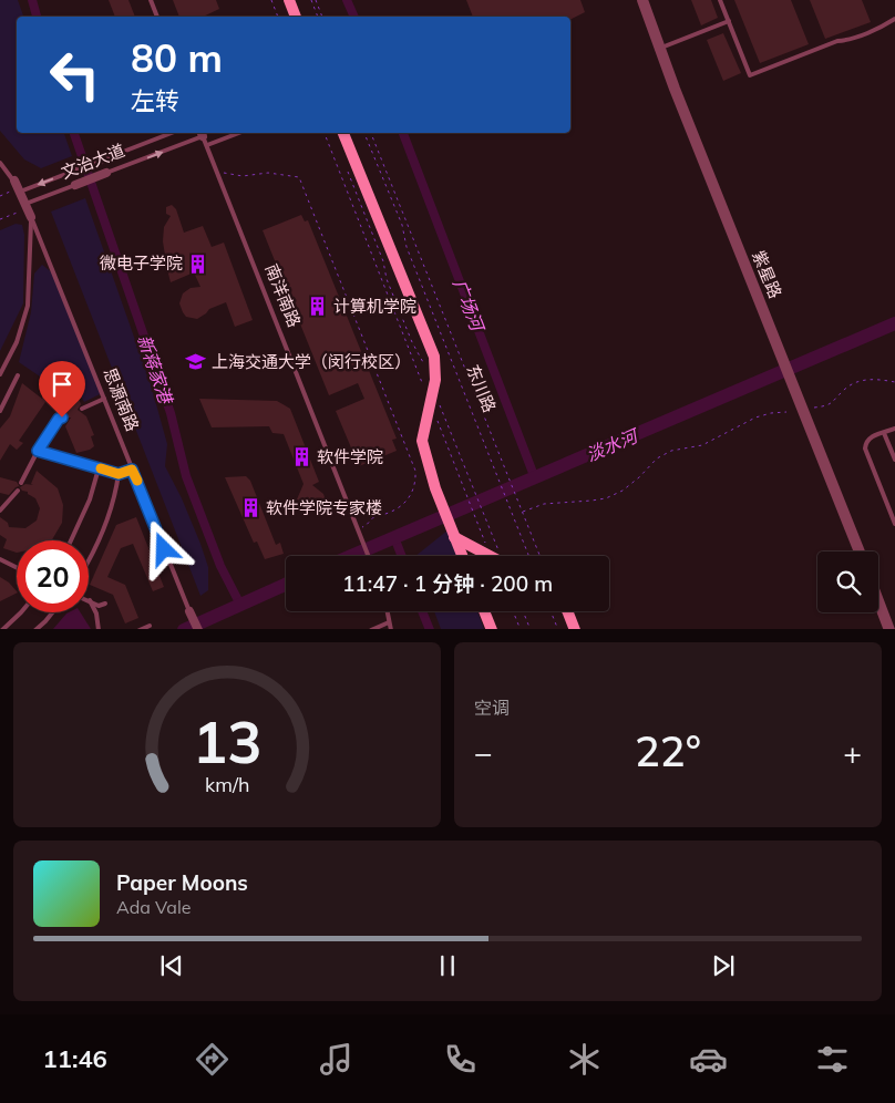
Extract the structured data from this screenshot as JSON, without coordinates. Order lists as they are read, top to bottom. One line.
{"streets":{"street":["文治大道","紫星路","思源南路"],"lane":["南洋南路"],"path":["东川路"]},"crossings":[["文治大道","南洋南路"],["文治大道","思源南路"]],"water":["广场河","新蒋家港","淡水河"],"places":{"building":["微电子学院","计算机学院","软件学院","软件学院专家楼"],"school or university":["上海交通大学（闵行校区）"]},"page":{"turn":["80 m","左转"],"limit":"20","trip":"11:47 · 1 分钟 · 200 m","tile":"空调","heat":["−","22°","+"],"song":["Paper Moons","Ada Vale"],"tabs":"11:46","gauge":["13","km/h"]}}
